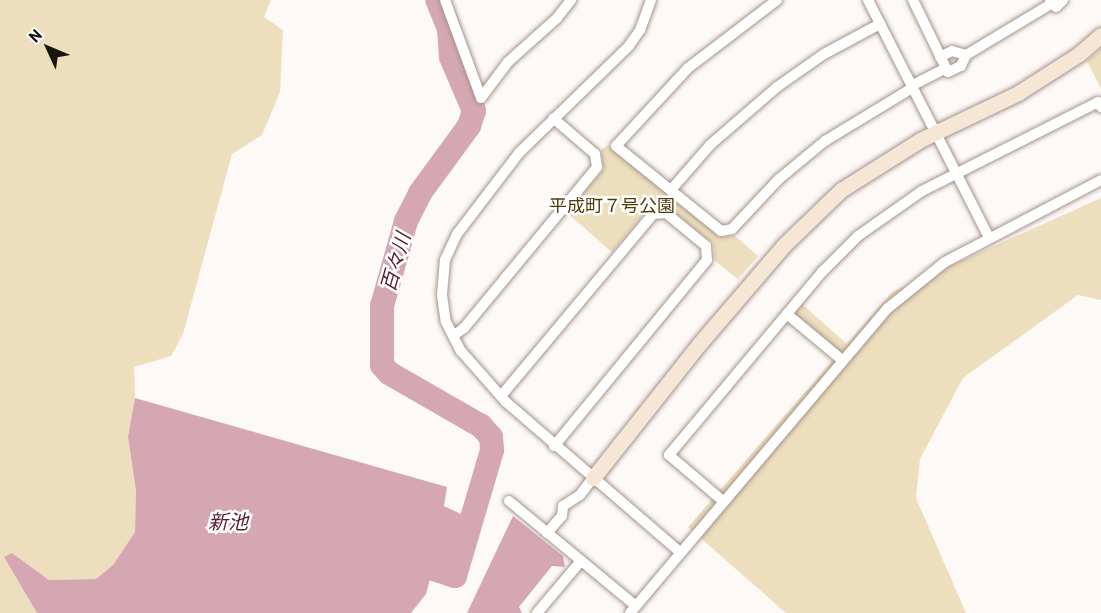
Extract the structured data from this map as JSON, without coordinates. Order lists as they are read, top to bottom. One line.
{"water":["百々川","新池"],"parks":["平成町７号公園"],"north":"top left"}
